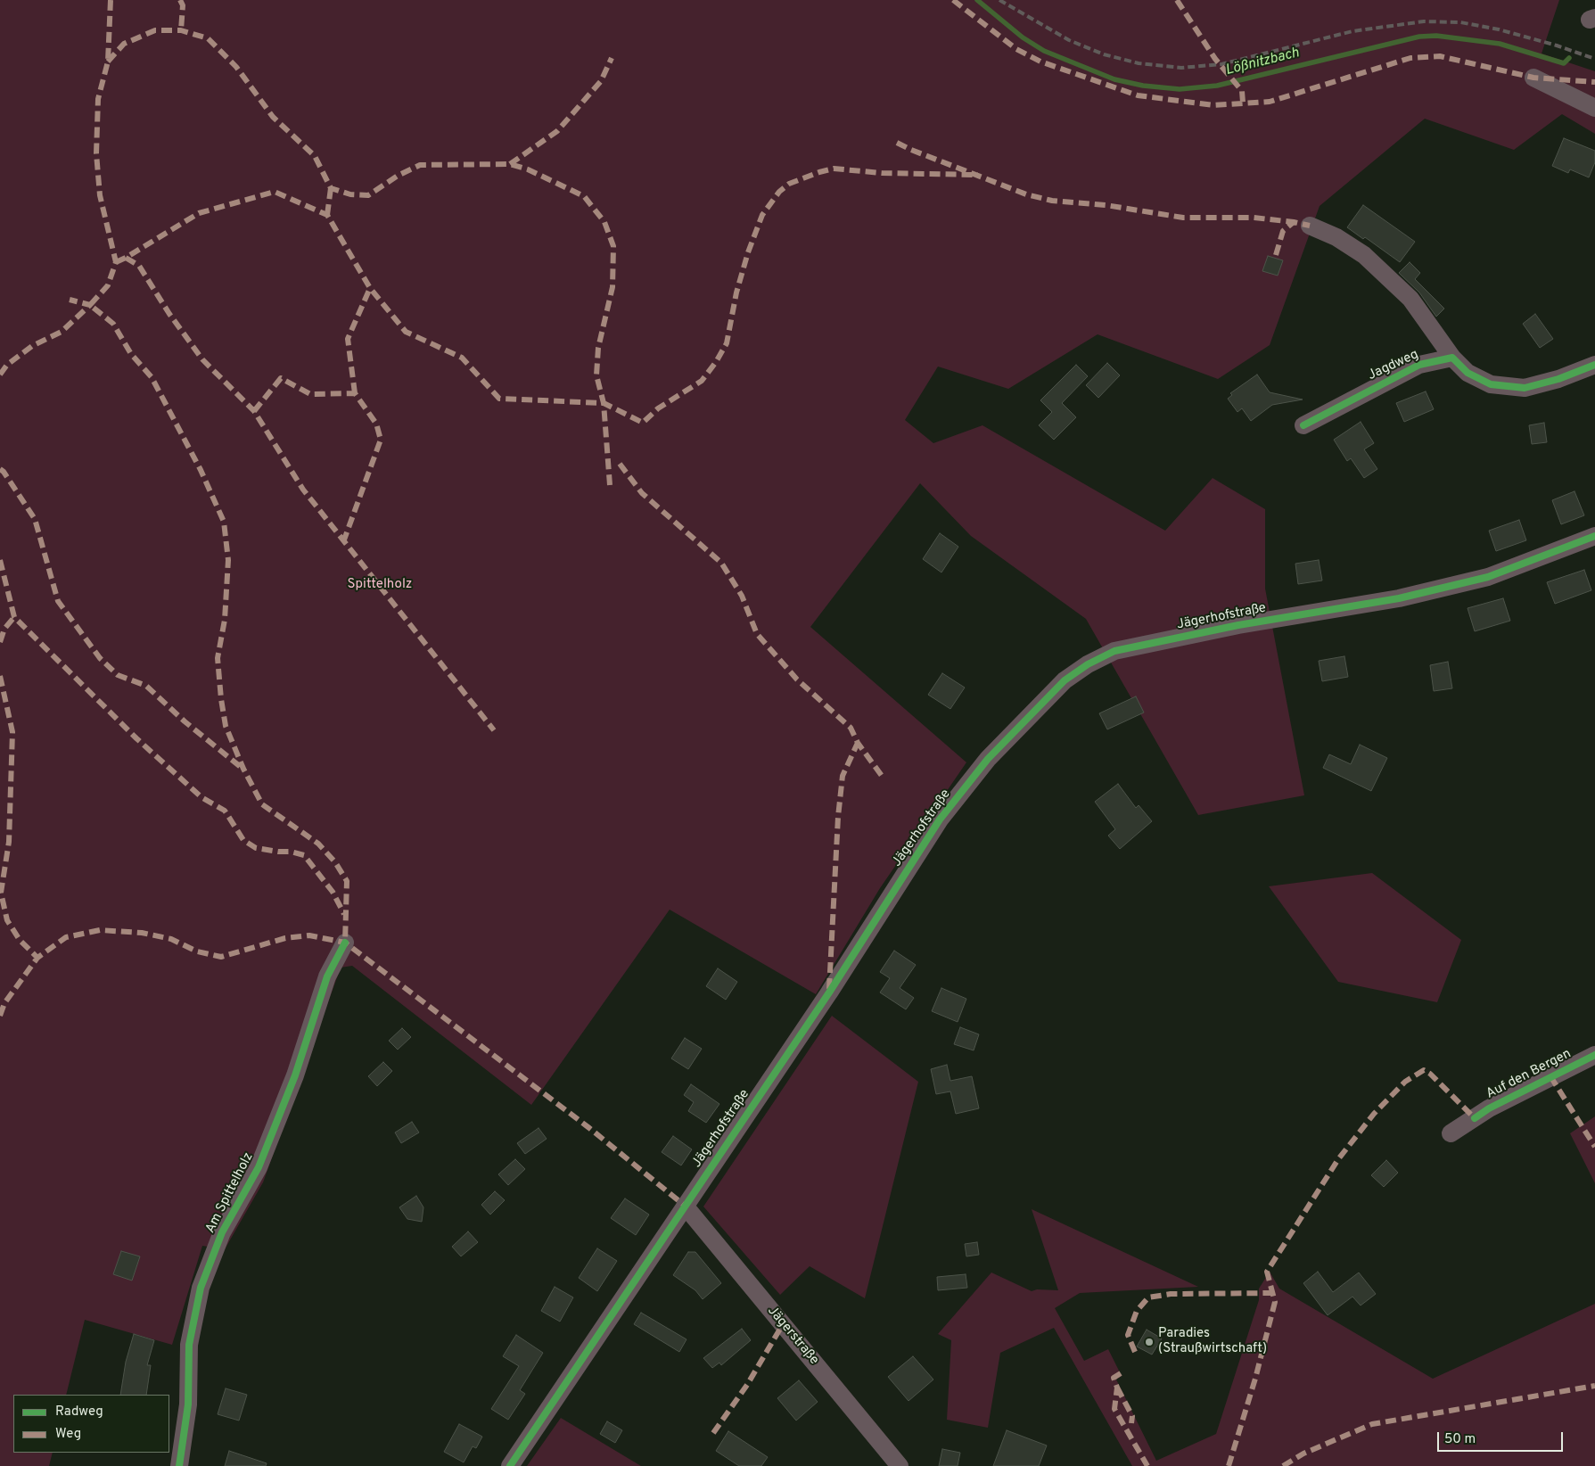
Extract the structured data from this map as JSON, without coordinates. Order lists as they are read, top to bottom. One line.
{"streets":{"street":["Jagdweg","Jägerhofstraße","Auf den Bergen","Am Spittelholz","Jägerstraße"]},"crossings":[["Jägerhofstraße","Jägerstraße"]],"water":["Lößnitzbach"],"parks":["Spittelholz"],"places":["Paradies (Straußwirtschaft)"],"legend":["Radweg","Weg"],"scale_bar":"50 m"}
